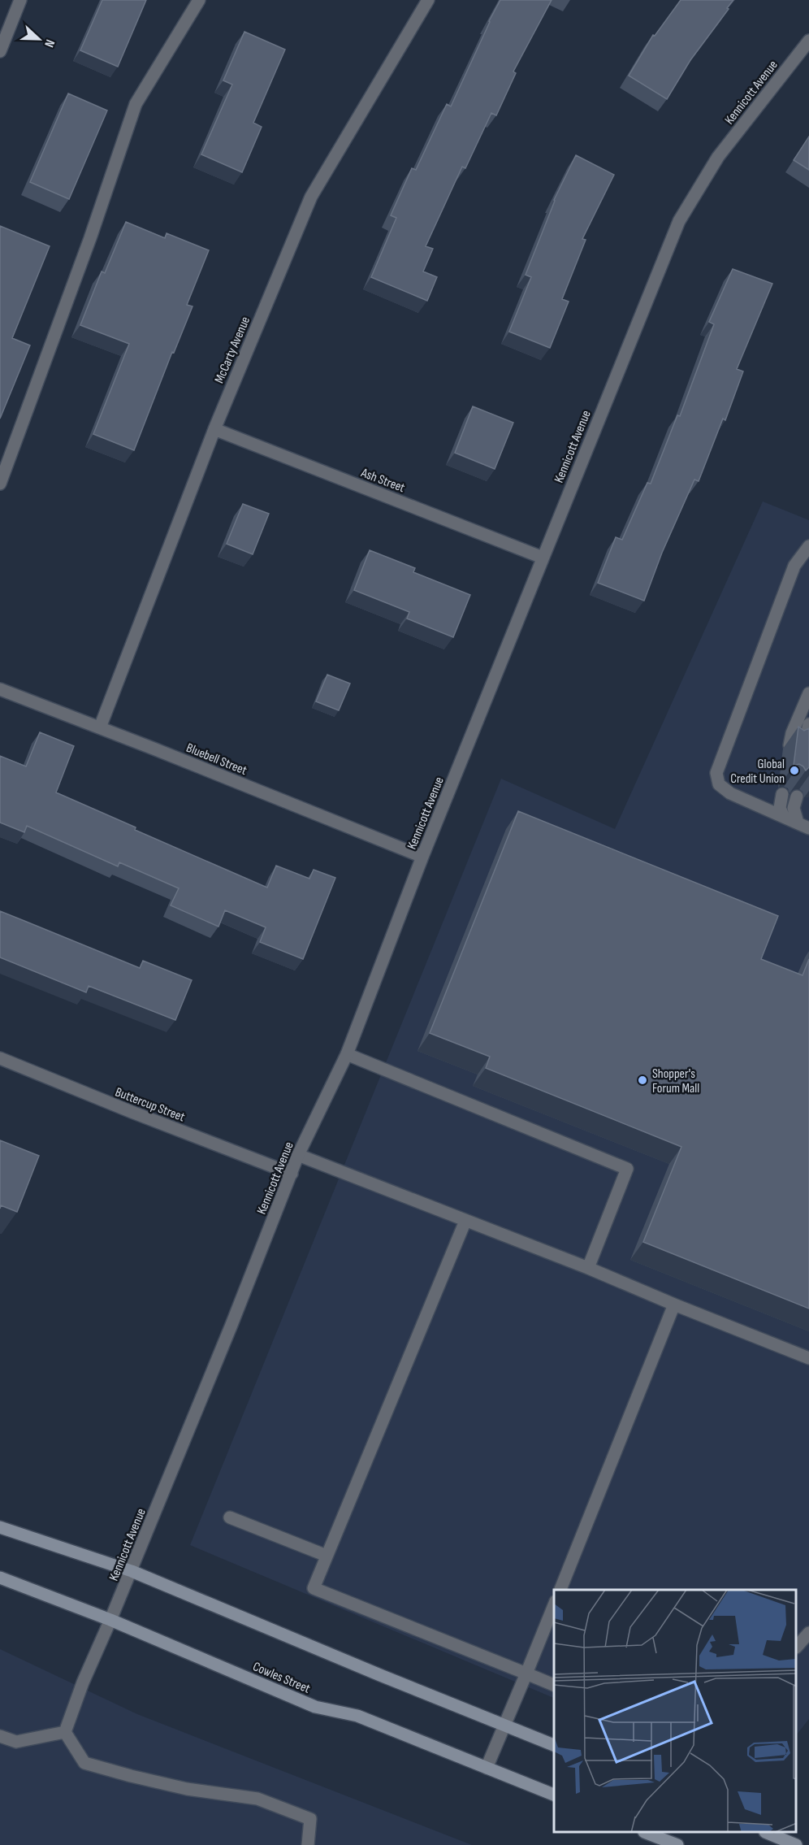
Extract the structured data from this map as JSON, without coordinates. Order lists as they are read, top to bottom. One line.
{"streets":{"main road":["Cowles Street"],"street":["Kennicott Avenue","McCarty Avenue","Ash Street","Bluebell Street","Buttercup Street"]},"crossings":[["Kennicott Avenue","Ash Street"],["Kennicott Avenue","Bluebell Street"],["Kennicott Avenue","Buttercup Street"],["Kennicott Avenue","Cowles Street"],["McCarty Avenue","Ash Street"],["McCarty Avenue","Bluebell Street"]],"places":["Global Credit Union","Shopper's Forum Mall"],"north":"right"}
